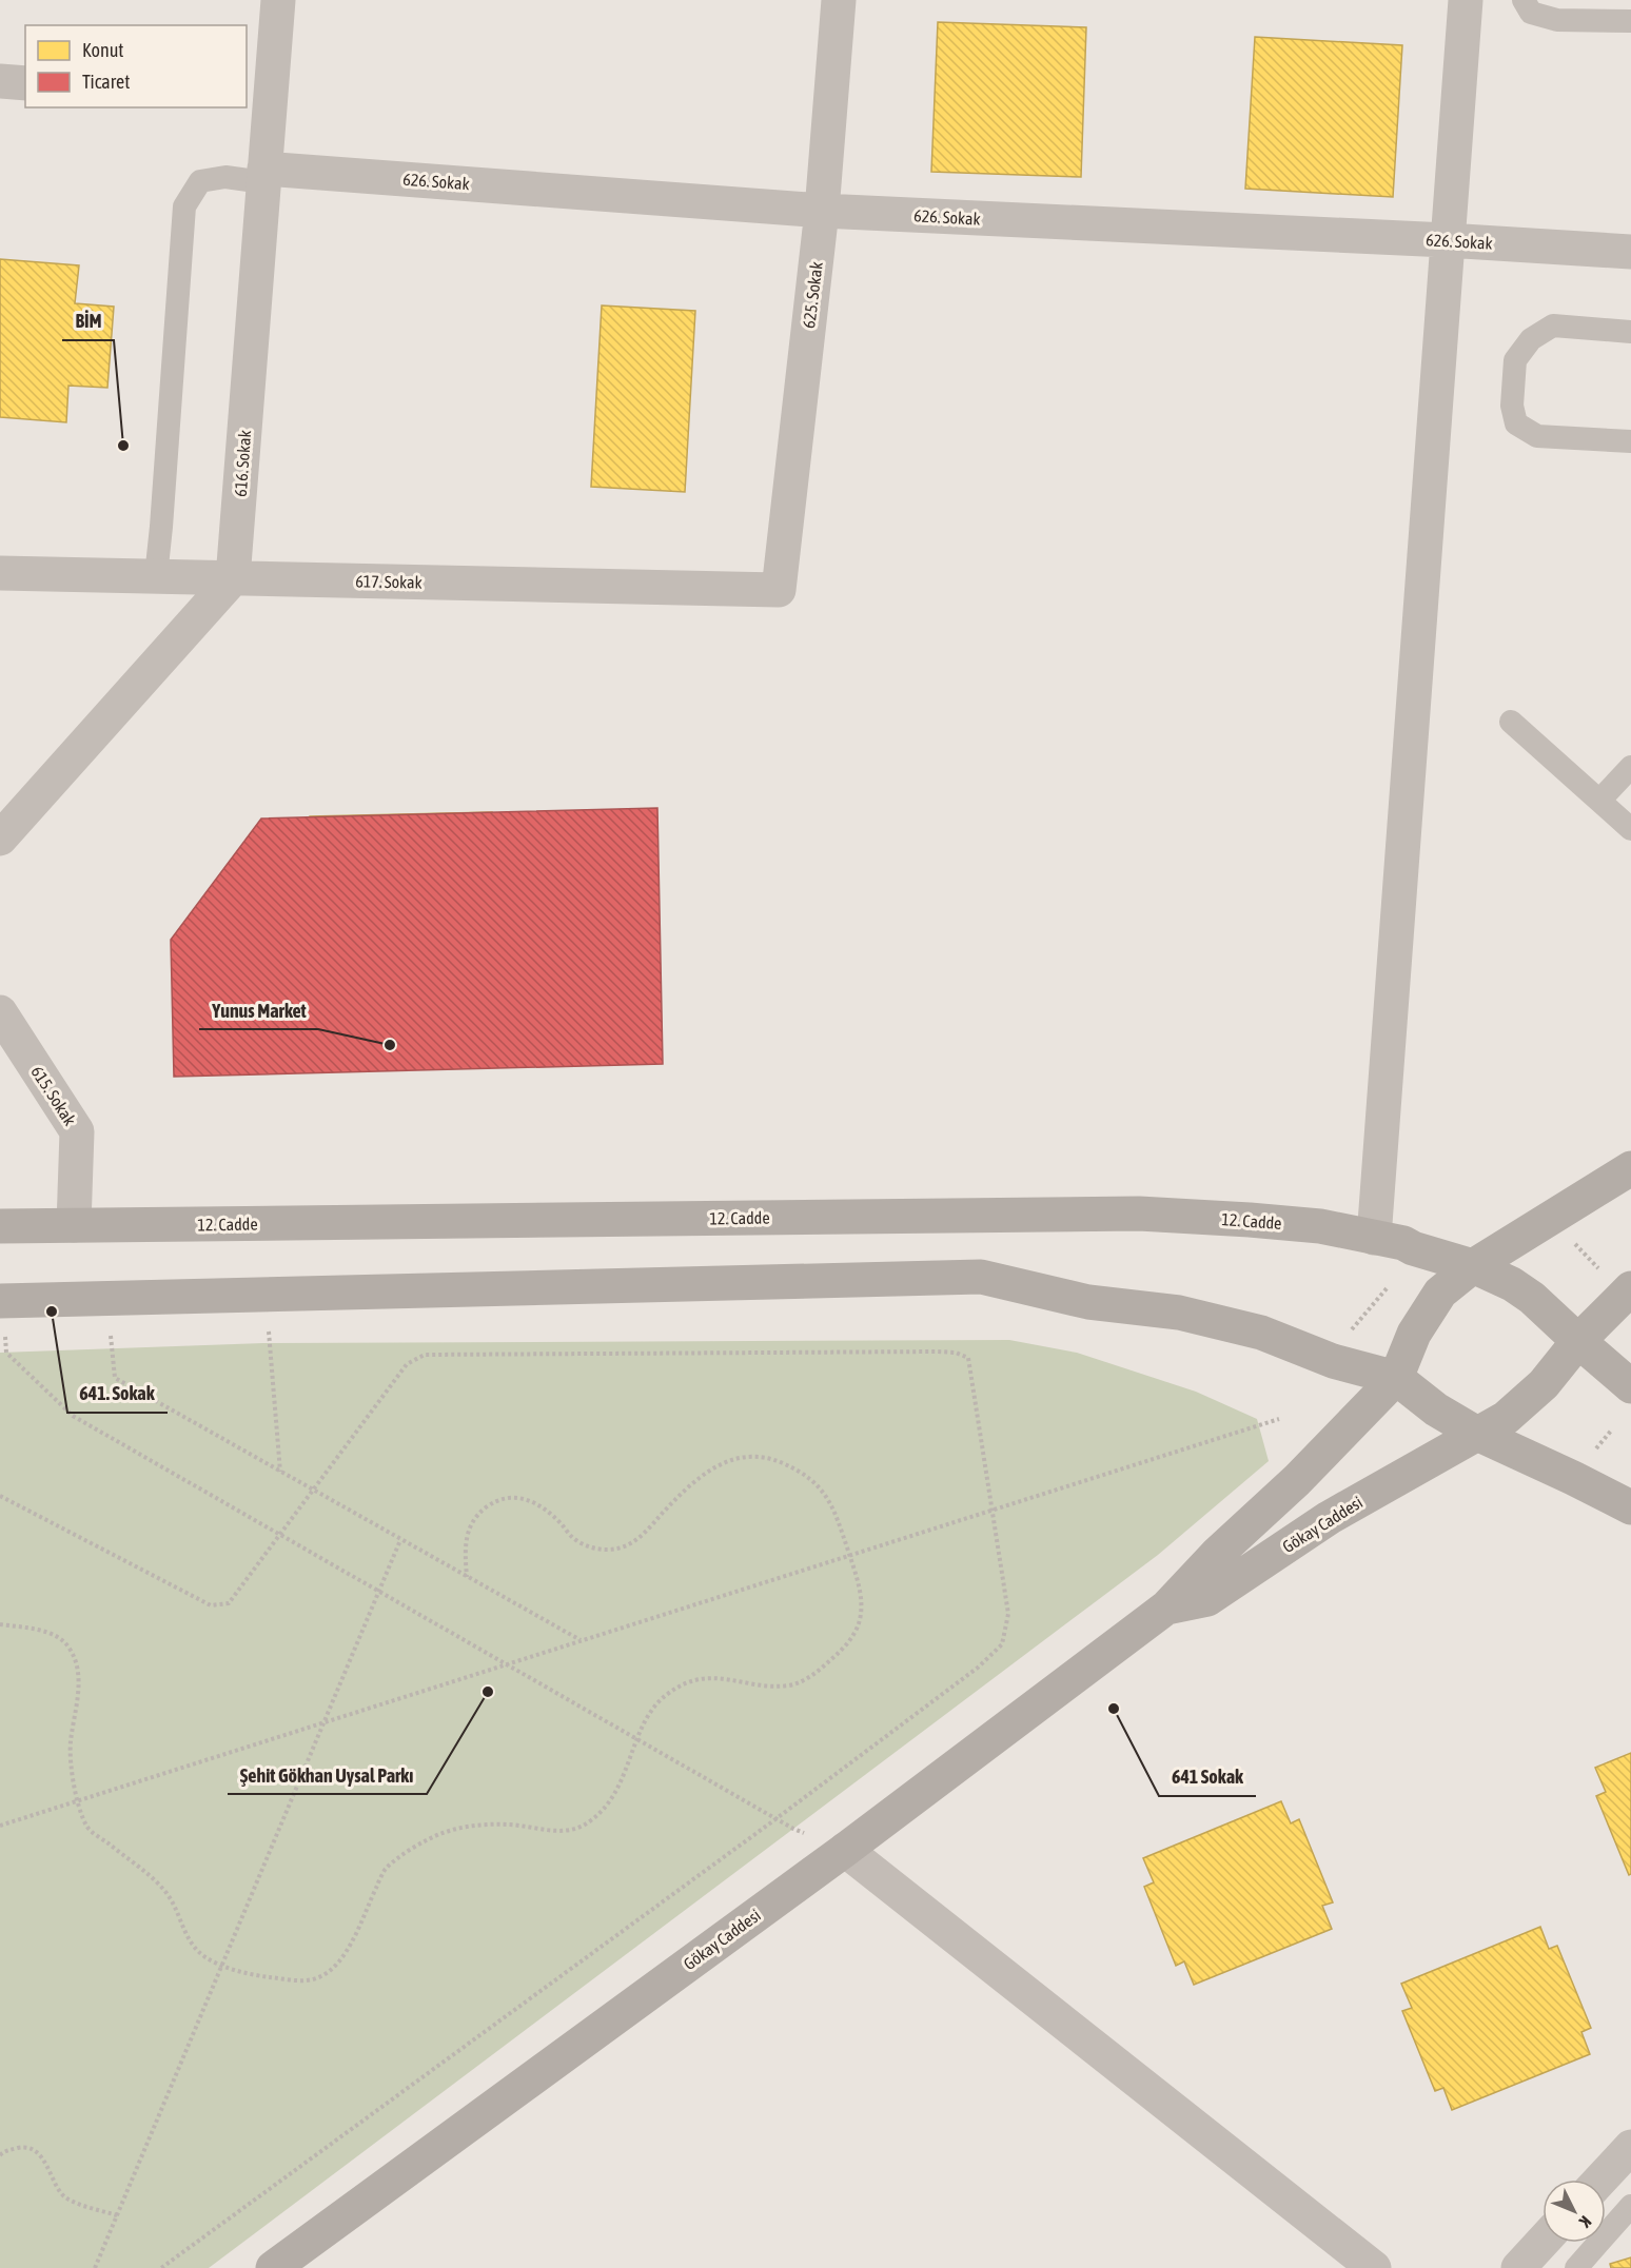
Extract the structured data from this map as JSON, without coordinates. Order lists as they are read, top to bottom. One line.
{"streets":{"main road":["12. Cadde","Gökay Caddesi"],"street":["626. Sokak","625. Sokak","616. Sokak","617. Sokak","615. Sokak"]},"crossings":[["626. Sokak","625. Sokak"],["626. Sokak","616. Sokak"],["625. Sokak","617. Sokak"],["616. Sokak","617. Sokak"],["615. Sokak","12. Cadde"],["12. Cadde","Gökay Caddesi"]],"places":["BİM","Yunus Market","641. Sokak","Şehit Gökhan Uysal Parkı","641 Sokak"],"legend":["Konut","Ticaret"],"north":"bottom right"}
